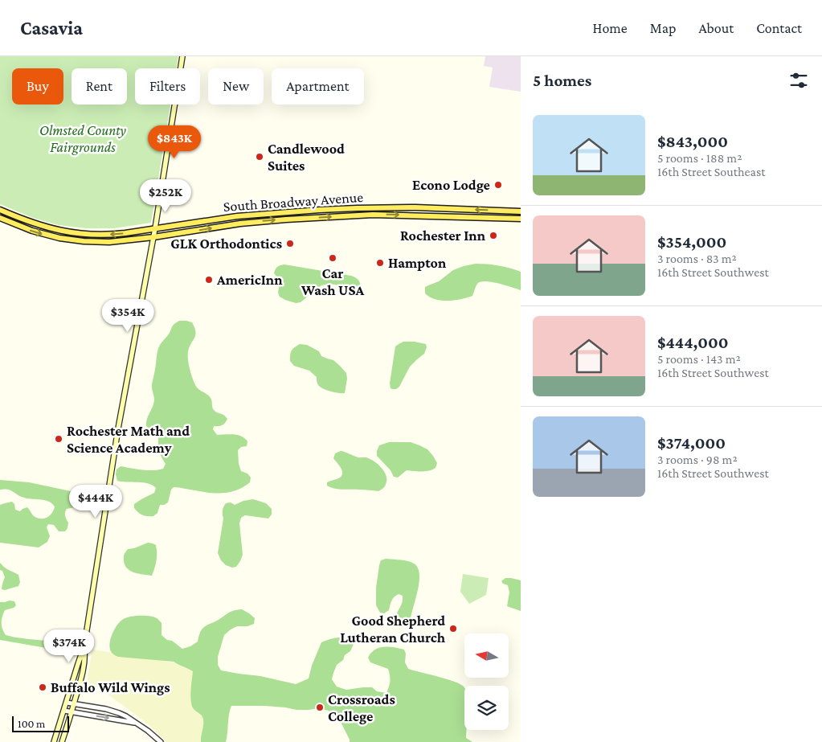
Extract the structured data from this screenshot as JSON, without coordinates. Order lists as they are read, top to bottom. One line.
{"streets":{"main road":["South Broadway Avenue"]},"parks":["Olmsted County Fairgrounds"],"places":["Candlewood Suites","Econo Lodge","Rochester Inn","GLK Orthodontics","Car Wash USA","Hampton","AmericInn","Rochester Math and Science Academy","Good Shepherd Lutheran Church","Buffalo Wild Wings","Crossroads College"],"scale_bar":"100 m","north":"left","page":{"header":"Casavia","nav":["Home","Map","About","Contact"],"heading":"5 homes","chip":["Buy","Rent","Filters","New","Apartment"],"list":[{"name":"$843,000","note":"5 rooms · 188 m² · 16th Street Southeast"},{"name":"$354,000","note":"3 rooms · 83 m² · 16th Street Southwest"},{"name":"$444,000","note":"5 rooms · 143 m² · 16th Street Southwest"},{"name":"$374,000","note":"3 rooms · 98 m² · 16th Street Southwest"}],"price":["$843K","$252K","$354K","$444K","$374K"],"scale":"100 m"}}
